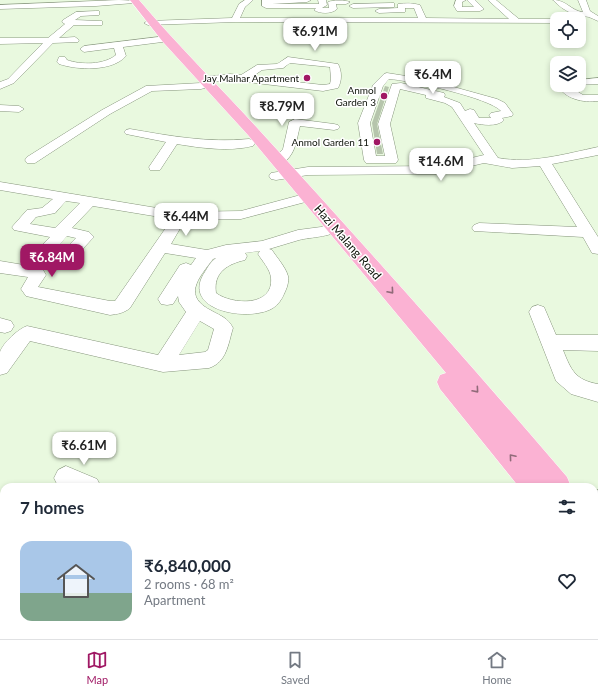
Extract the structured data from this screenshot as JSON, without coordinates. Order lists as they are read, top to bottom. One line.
{"streets":{"main road":["Hazi Malang Road"]},"places":["Jay Malhar Apartment","Anmol Garden 3","Anmol Garden 11"],"page":{"price":["₹6.91M","₹6.4M","₹8.79M","₹14.6M","₹6.44M","₹6.84M","₹6.61M"],"heading":"7 homes","list":[{"name":"₹6,840,000","note":"2 rooms · 68 m² · Apartment"}],"tabs":["Map","Saved","Home"]}}
